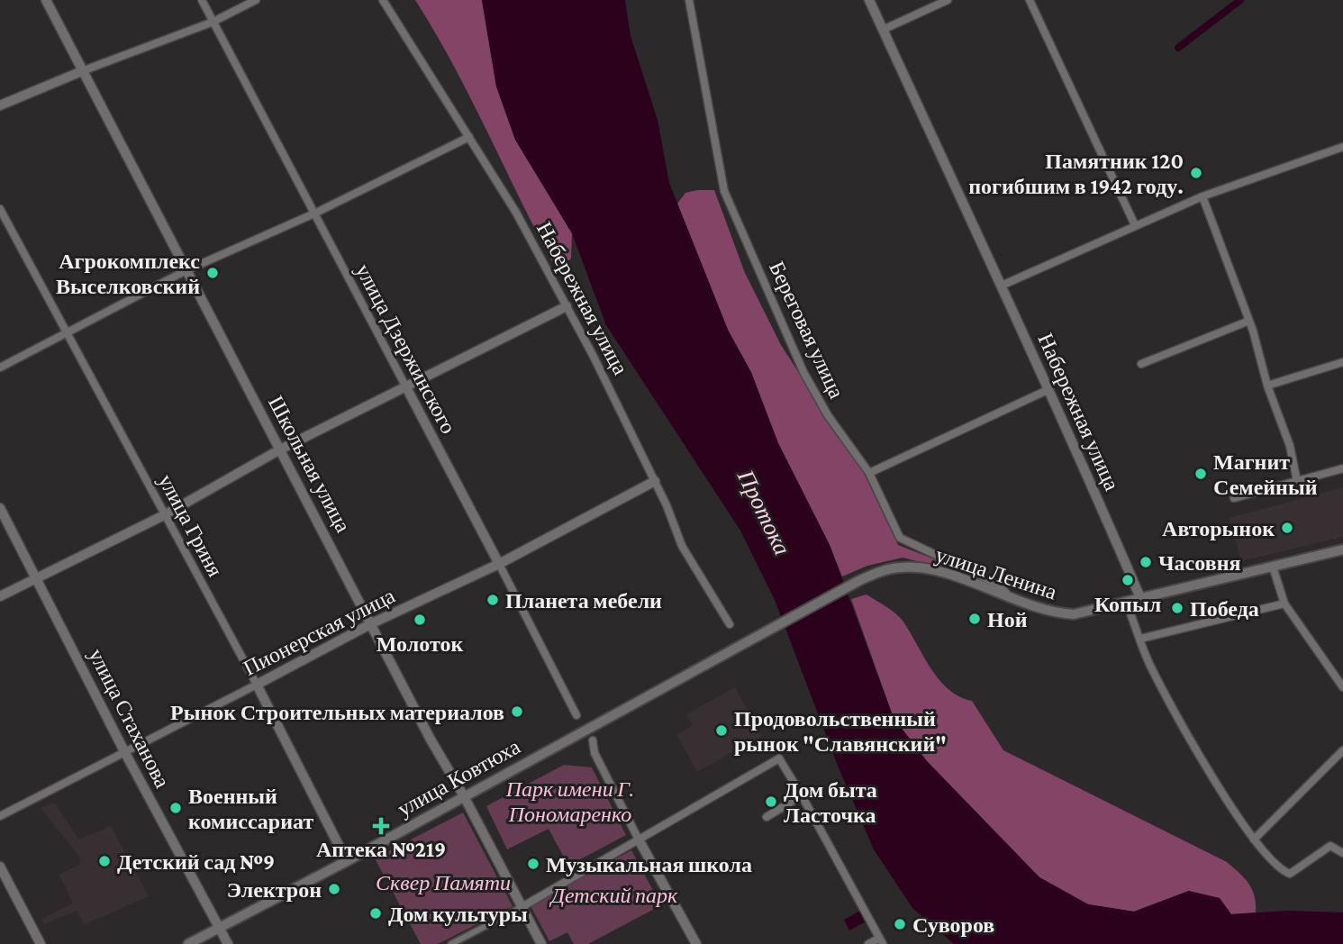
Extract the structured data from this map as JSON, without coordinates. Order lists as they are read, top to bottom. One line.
{"streets":{"main road":["улица Ленина","улица Ковтюха"],"street":["Набережная улица","Береговая улица","улица Дзержинского","Школьная улица","улица Гриня","Пионерская улица","улица Стаханова"]},"crossings":[["Набережная улица","улица Ленина"],["Набережная улица","Пионерская улица"],["Береговая улица","улица Ленина"],["улица Дзержинского","Пионерская улица"],["Школьная улица","Пионерская улица"],["Школьная улица","улица Ковтюха"],["улица Гриня","Пионерская улица"],["улица Гриня","улица Ковтюха"],["улица Ленина","улица Ковтюха"],["Пионерская улица","улица Стаханова"],["улица Стаханова","улица Ковтюха"]],"water":["Протока"],"parks":["Парк имени Г. Пономаренко","Сквер Памяти","Детский парк"],"places":{"other":["Памятник 120 погибшим в 1942 году.","Агрокомплекс Выселковский","Магнит Семейный","Авторынок","Часовня","Копыл","Планета мебели","Победа","Ной","Молоток","Рынок Строительных материалов","Продовольственный рынок \"Славянский\"","Дом быта Ласточка","Военный комиссариат","Детский сад №9","Музыкальная школа","Электрон","Дом культуры","Суворов"],"health":["Аптека №219"]}}
